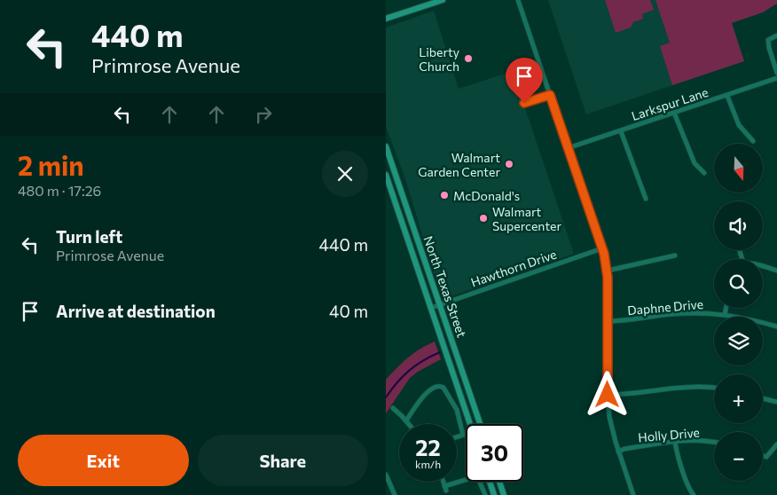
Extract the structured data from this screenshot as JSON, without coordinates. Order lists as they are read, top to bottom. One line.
{"streets":{"main road":["North Texas Street"],"street":["Larkspur Lane","Hawthorn Drive","Daphne Drive","Holly Drive"]},"crossings":[["Hawthorn Drive","North Texas Street"]],"places":["Liberty Church","Walmart Garden Center","McDonald's","Walmart Supercenter"],"north":"bottom","page":{"turn":["440 m","Primrose Avenue"],"heading":["2 min","480 m · 17:26"],"map_buttons":["+","−"],"list":[{"name":"Turn left","note":"Primrose Avenue","value":"440 m"},{"name":"Arrive at destination","value":"40 m"}],"speed":"22 km/h","limit":"30","buttons":["Exit","Share"]}}
